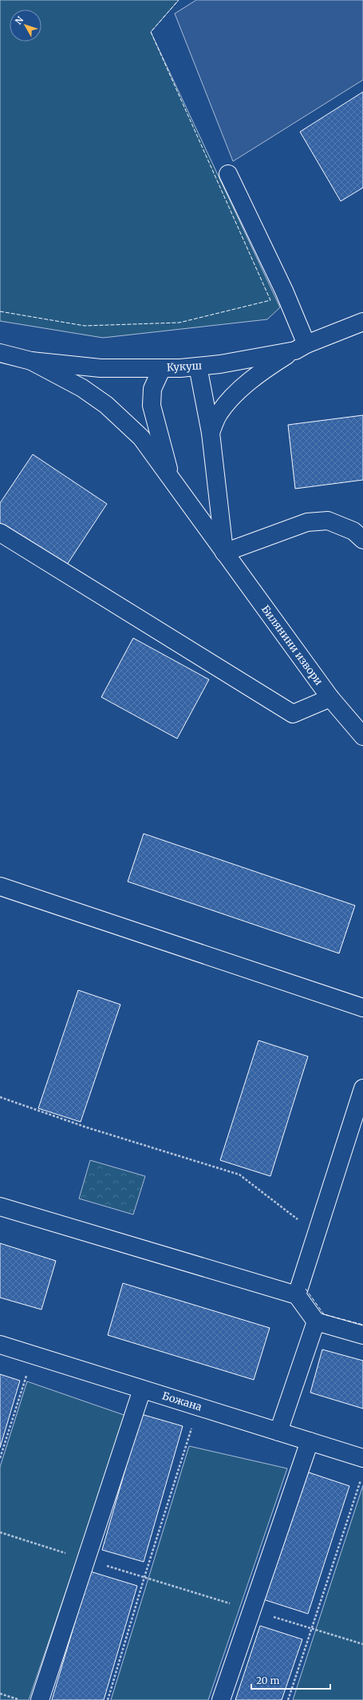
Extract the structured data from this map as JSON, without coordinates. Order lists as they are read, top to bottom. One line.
{"streets":{"street":["Кукуш","Билянини извори","Божана"]},"crossings":[["Кукуш","Билянини извори"]],"scale_bar":"20 m","north":"top left"}
